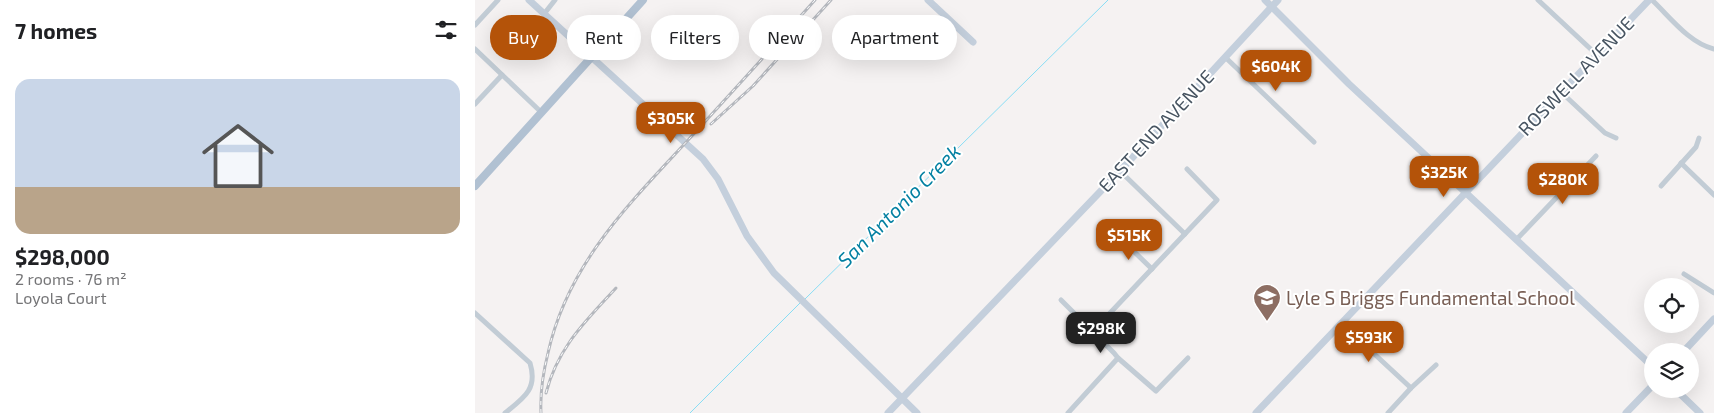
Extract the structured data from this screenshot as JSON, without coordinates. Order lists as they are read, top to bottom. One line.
{"streets":{"street":["ROSWELL AVENUE","EAST END AVENUE"]},"water":["San Antonio Creek"],"places":{"school or university":["Lyle S Briggs Fundamental School"]},"page":{"heading":"7 homes","chip":["Buy","Rent","Filters","New","Apartment"],"price":["$604K","$305K","$325K","$280K","$515K","$298K","$593K"],"list":[{"name":"$298,000","note":"2 rooms · 76 m² · Loyola Court"}]}}
